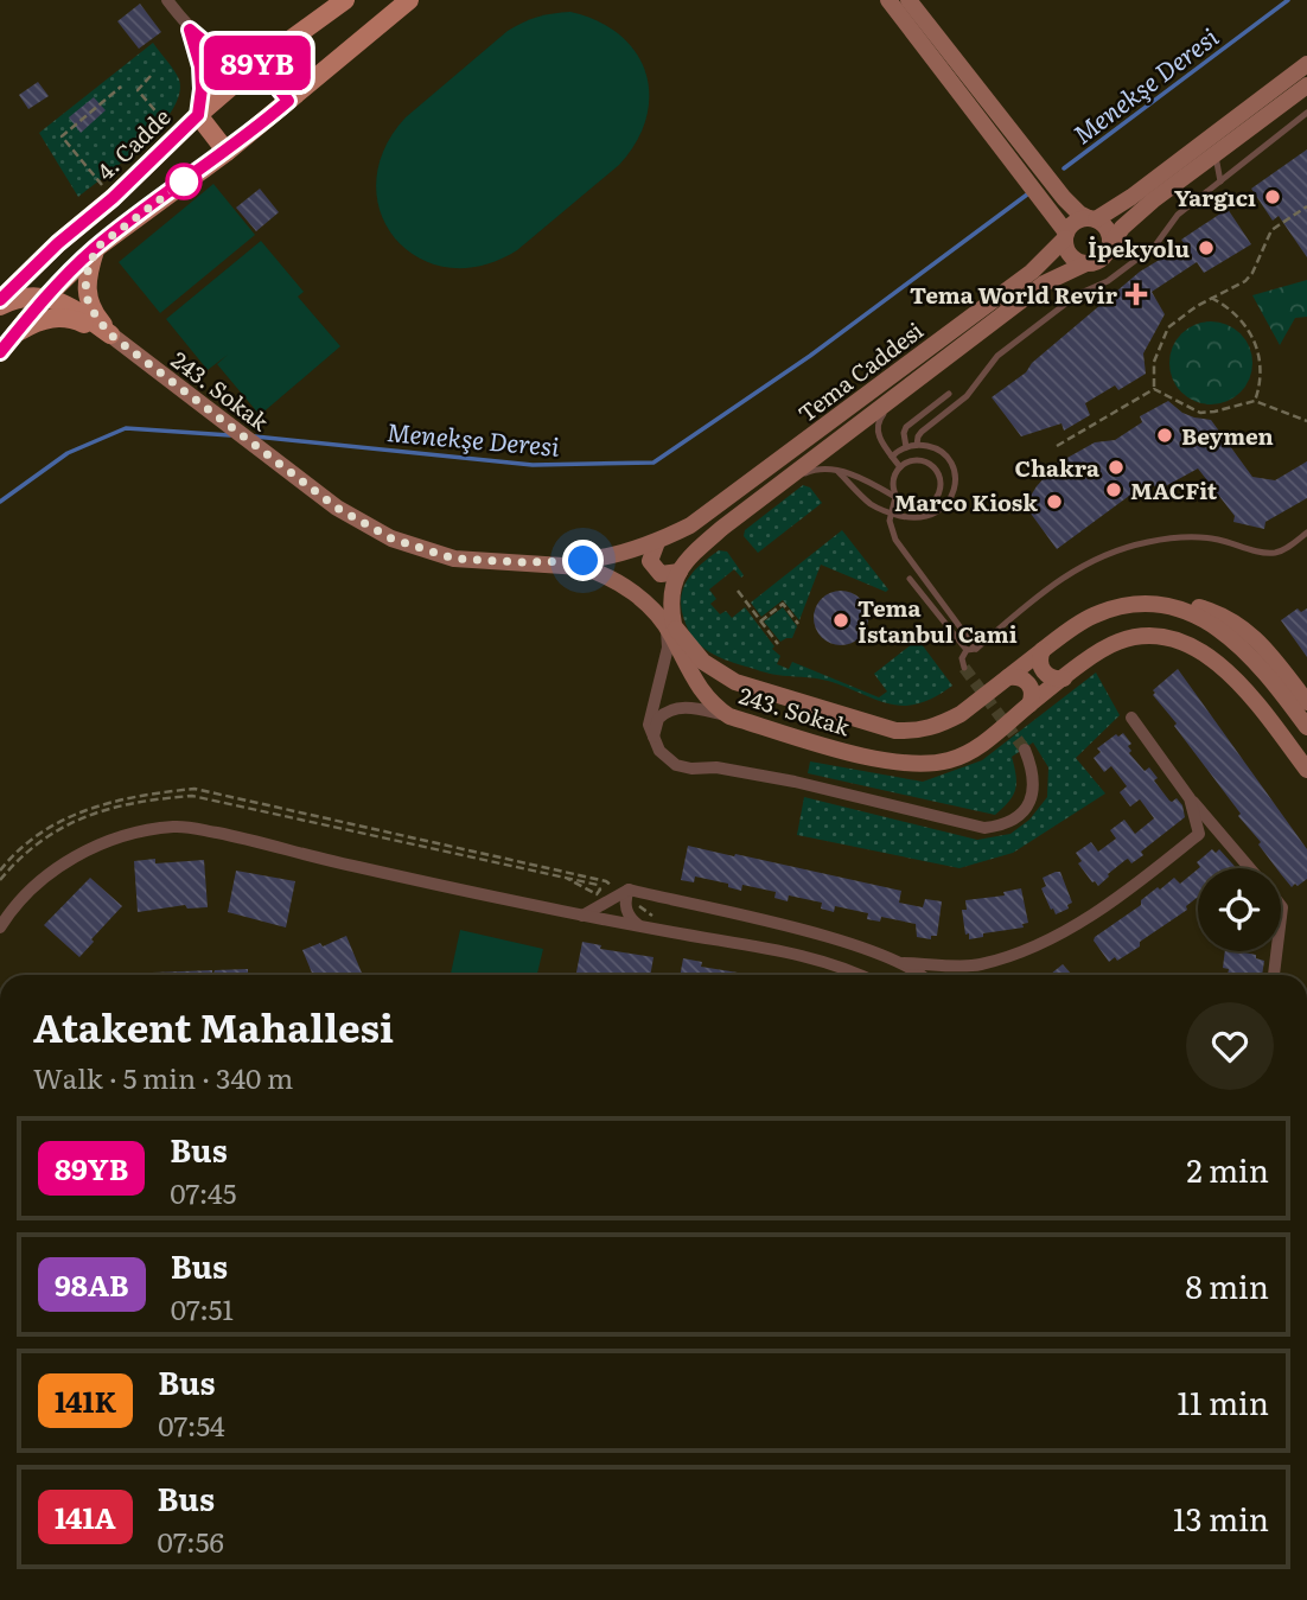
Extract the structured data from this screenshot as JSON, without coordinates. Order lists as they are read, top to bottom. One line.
{"streets":{"main road":["4. Cadde"],"street":["Tema Caddesi","243. Sokak"]},"crossings":[["Tema Caddesi","243. Sokak"]],"water":["Menekşe Deresi"],"places":{"other":["Yargıcı","İpekyolu","Beymen","Chakra","MACFit","Marco Kiosk","Tema İstanbul Cami"],"health":["Tema World Revir"]},"lines":["bus line 89YB"],"page":{"on_map":"89YB","heading":["Atakent Mahallesi","Walk · 5 min · 340 m"],"list":[{"mark":"89YB","name":"Bus","note":"07:45","value":"2 min"},{"mark":"98AB","name":"Bus","note":"07:51","value":"8 min"},{"mark":"141K","name":"Bus","note":"07:54","value":"11 min"},{"mark":"141A","name":"Bus","note":"07:56","value":"13 min"}]}}
